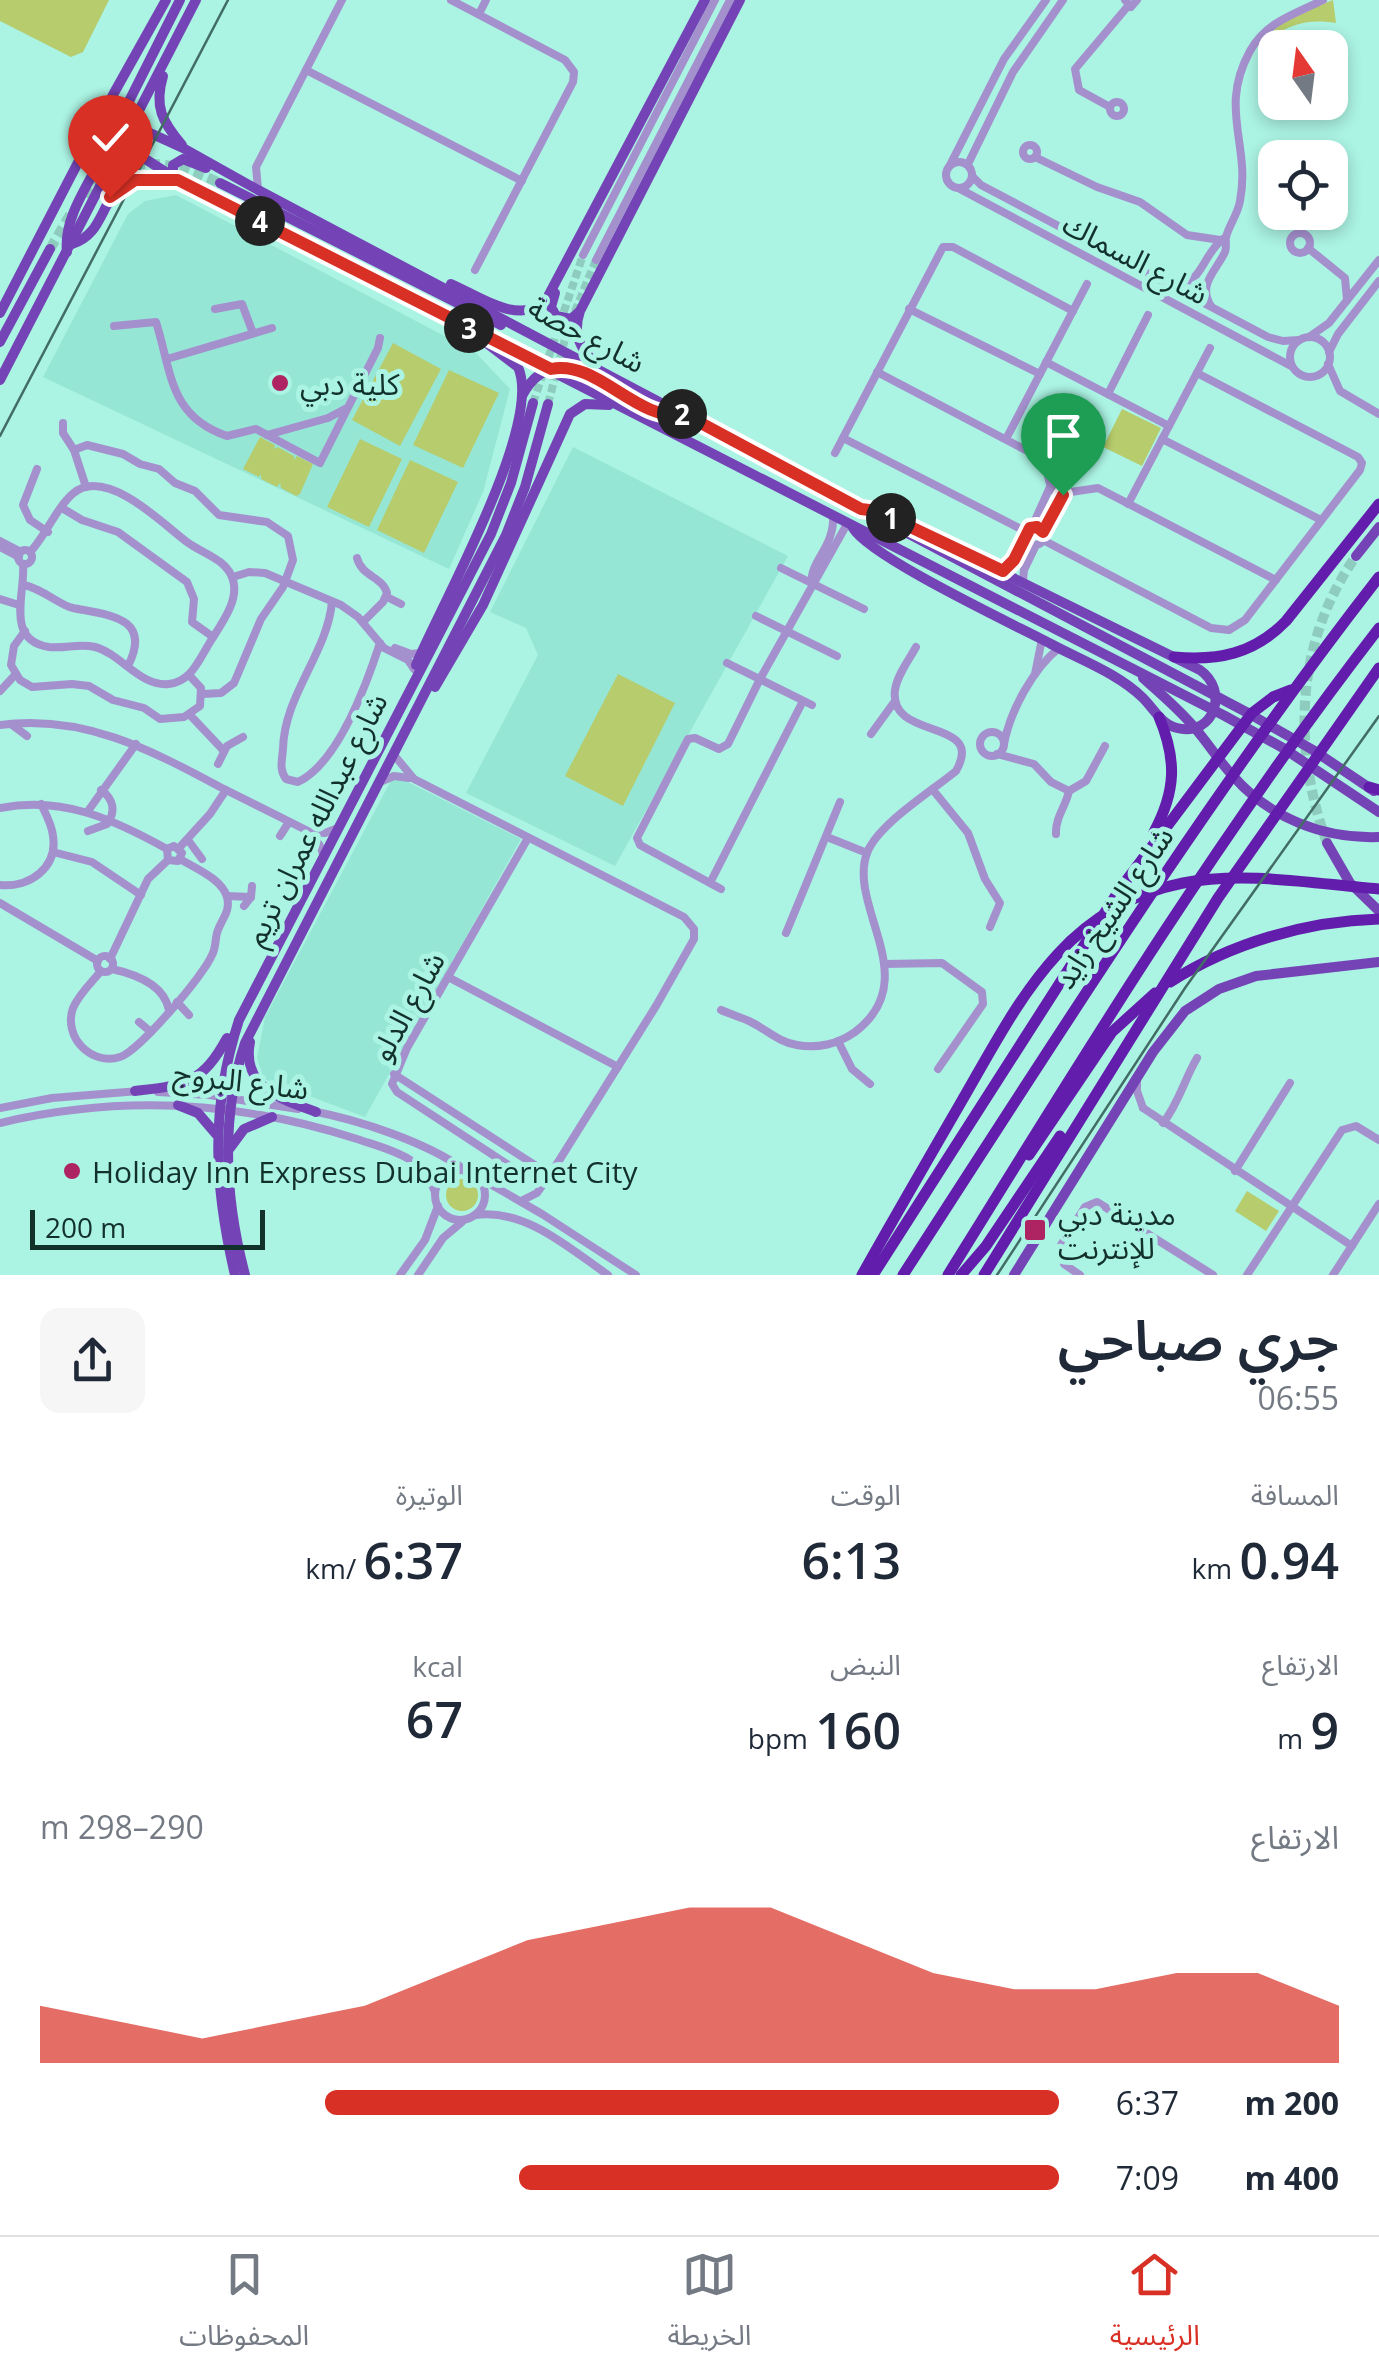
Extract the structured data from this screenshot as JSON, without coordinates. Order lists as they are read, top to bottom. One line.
{"streets":{"highway":["شارع الشيخ زايد"],"main road":["شارع حصة","شارع عبدالله عمران تريم"],"street":["شارع السماك","شارع الدلو","شارع البروج"]},"crossings":[["شارع عبدالله عمران تريم","شارع البروج"]],"places":{"other":["كلية دبي","Holiday Inn Express Dubai Internet City"],"transit":["مدينة دبي للإنترنت"]},"scale_bar":"200 m","north":"top","page":{"pins":["4","3","2","1"],"scale":"200 m","heading":["جري صباحي","06:55"],"stats":[["المسافة","0.94 km"],["الوقت","6:13"],["الوتيرة","6:37 /km"],["الارتفاع","9 m"],["النبض","160 bpm"],["kcal","67"]],"chart":["الارتفاع","290–298 m"],"list":[{"name":"200 m","note":"6:37"},{"name":"400 m","note":"7:09"}],"tabs":["الرئيسية","الخريطة","المحفوظات"]}}
